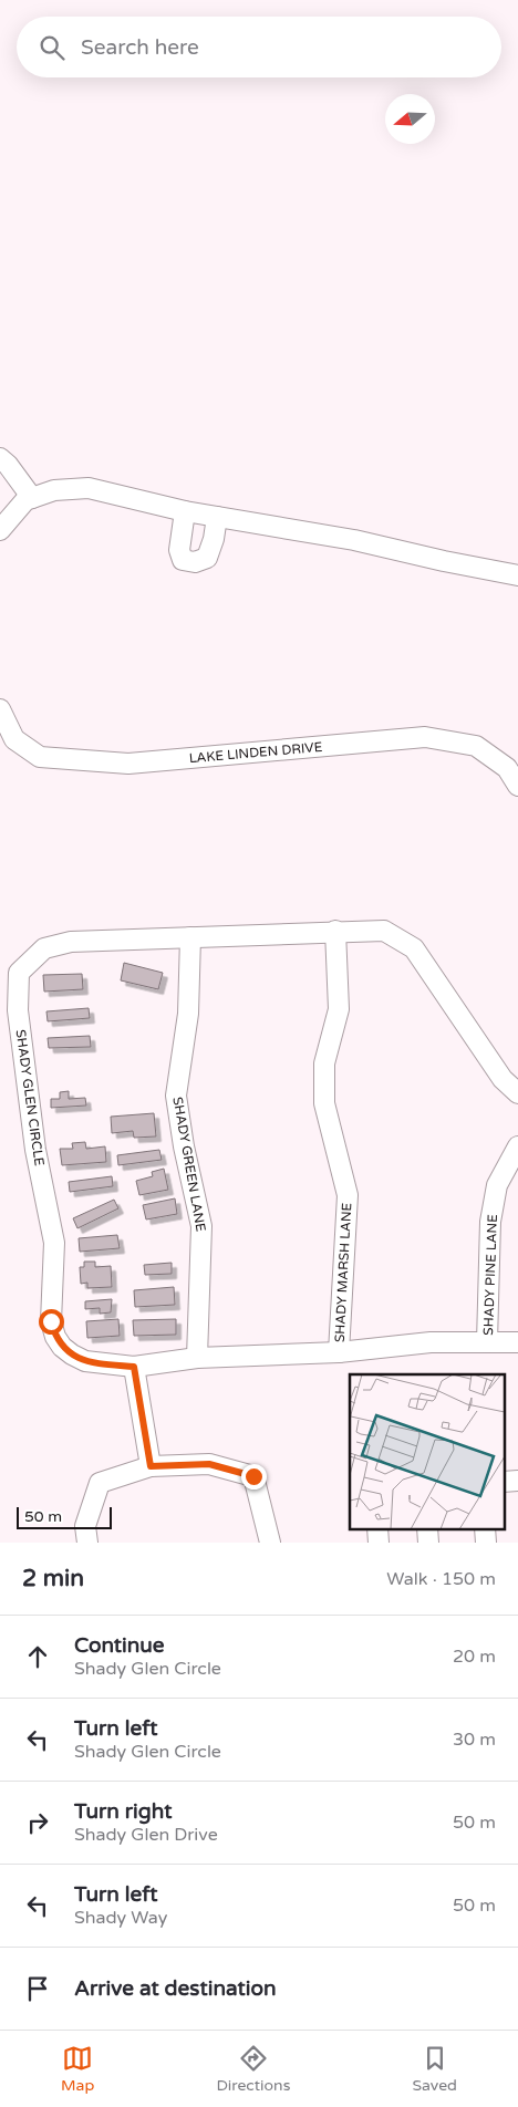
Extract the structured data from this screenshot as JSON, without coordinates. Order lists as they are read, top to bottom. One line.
{"streets":{"street":["LAKE LINDEN DRIVE","SHADY GLEN CIRCLE","SHADY GREEN LANE","SHADY MARSH LANE","SHADY PINE LANE"]},"crossings":[["SHADY GLEN CIRCLE","SHADY GREEN LANE"],["SHADY GLEN CIRCLE","SHADY MARSH LANE"],["SHADY GLEN CIRCLE","SHADY PINE LANE"]],"scale_bar":"50 m","north":"left","page":{"search":"Search here","scale":"50 m","heading":["2 min","Walk · 150 m"],"list":[["Continue","Shady Glen Circle","20 m"],["Turn left","Shady Glen Circle","30 m"],["Turn right","Shady Glen Drive","50 m"],["Turn left","Shady Way","50 m"],"Arrive at destination"],"nav":["Map","Directions","Saved"]}}
